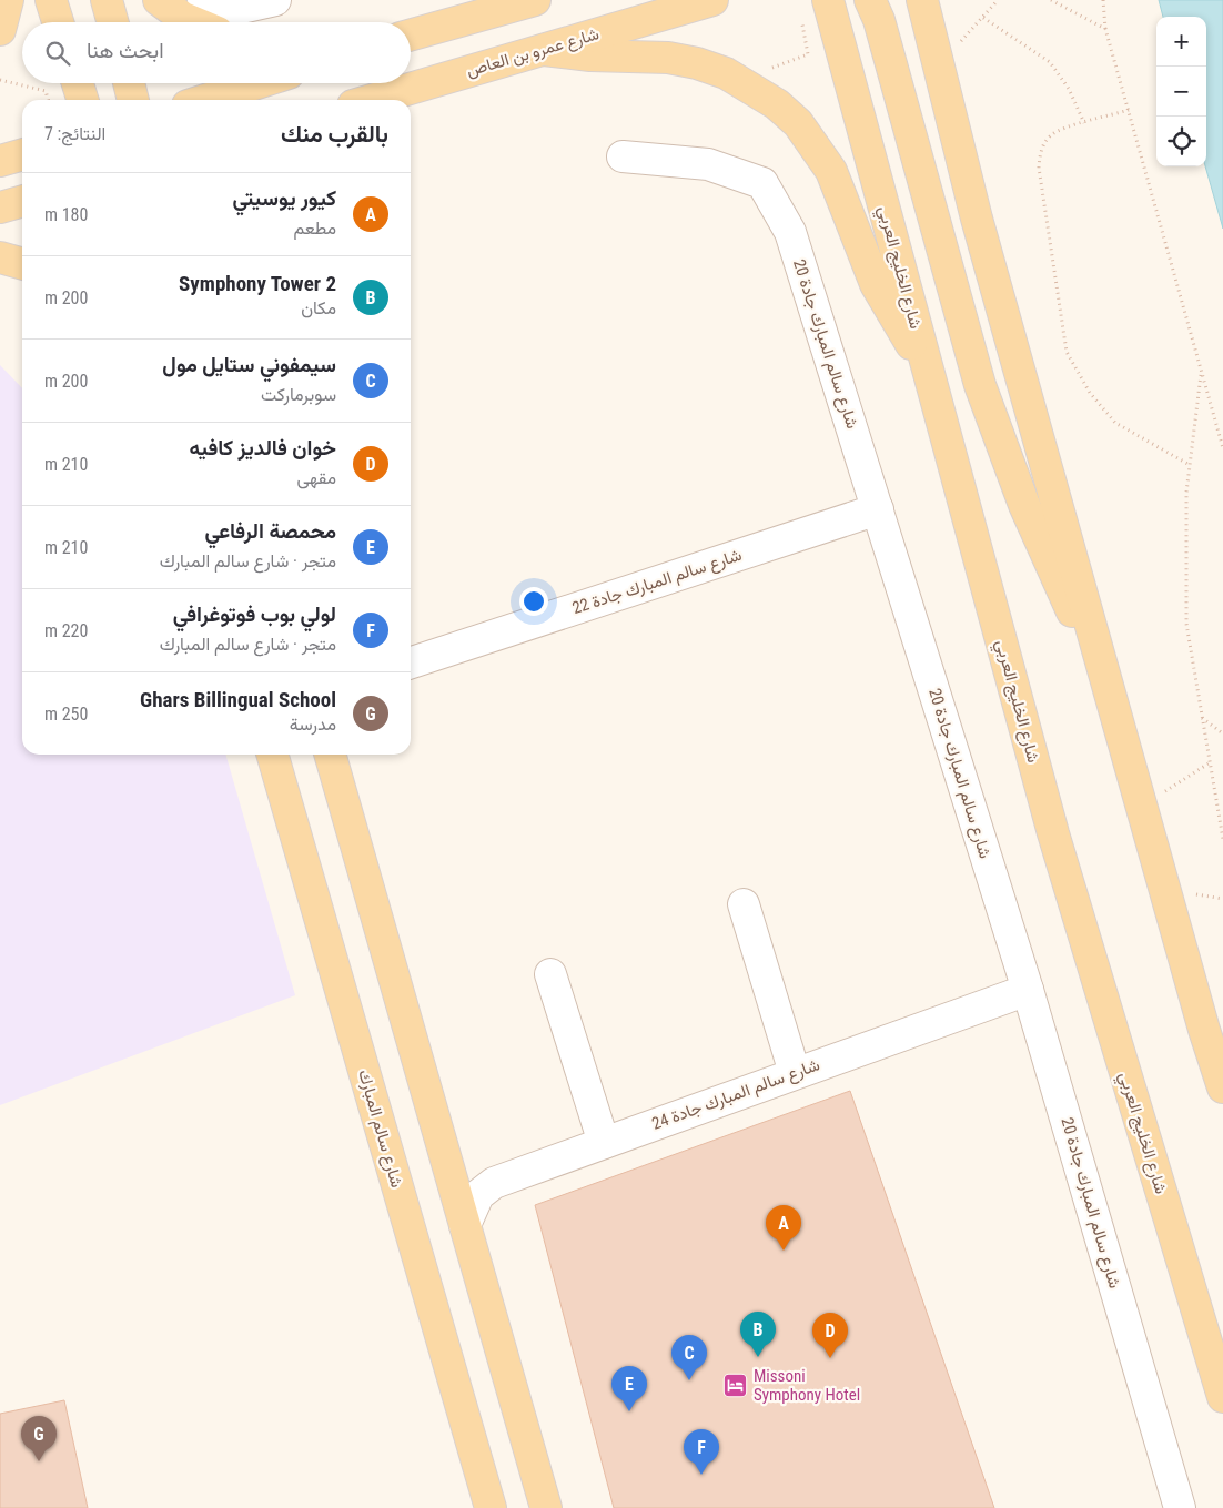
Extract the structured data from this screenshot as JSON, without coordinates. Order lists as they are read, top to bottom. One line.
{"streets":{"main road":["شارع عمرو بن العاص","شارع الخليج العربي","شارع سالم المبارك"],"street":["شارع سالم المبارك جادة 20","شارع سالم المبارك جادة 22","شارع سالم المبارك جادة 24"]},"crossings":[["شارع سالم المبارك جادة 20","شارع سالم المبارك جادة 22"],["شارع سالم المبارك جادة 20","شارع سالم المبارك جادة 24"]],"places":{"hotel":["Missoni Symphony Hotel"]},"page":{"map_buttons":["+","−"],"search":"ابحث هنا","heading":["بالقرب منك","النتائج: 7"],"list":[{"mark":"A","name":"كيور يوسيتي","note":"مطعم","value":"180 m"},{"mark":"B","name":"Symphony Tower 2","note":"مكان","value":"200 m"},{"mark":"C","name":"سيمفوني ستايل مول","note":"سوبرماركت","value":"200 m"},{"mark":"D","name":"خوان فالديز كافيه","note":"مقهى","value":"210 m"},{"mark":"E","name":"محمصة الرفاعي","note":"متجر · شارع سالم المبارك","value":"210 m"},{"mark":"F","name":"لولي بوب فوتوغرافي","note":"متجر · شارع سالم المبارك","value":"220 m"},{"mark":"G","name":"Ghars Billingual School","note":"مدرسة","value":"250 m"}],"pins":["A","B","D","C","E","G","F"]}}
